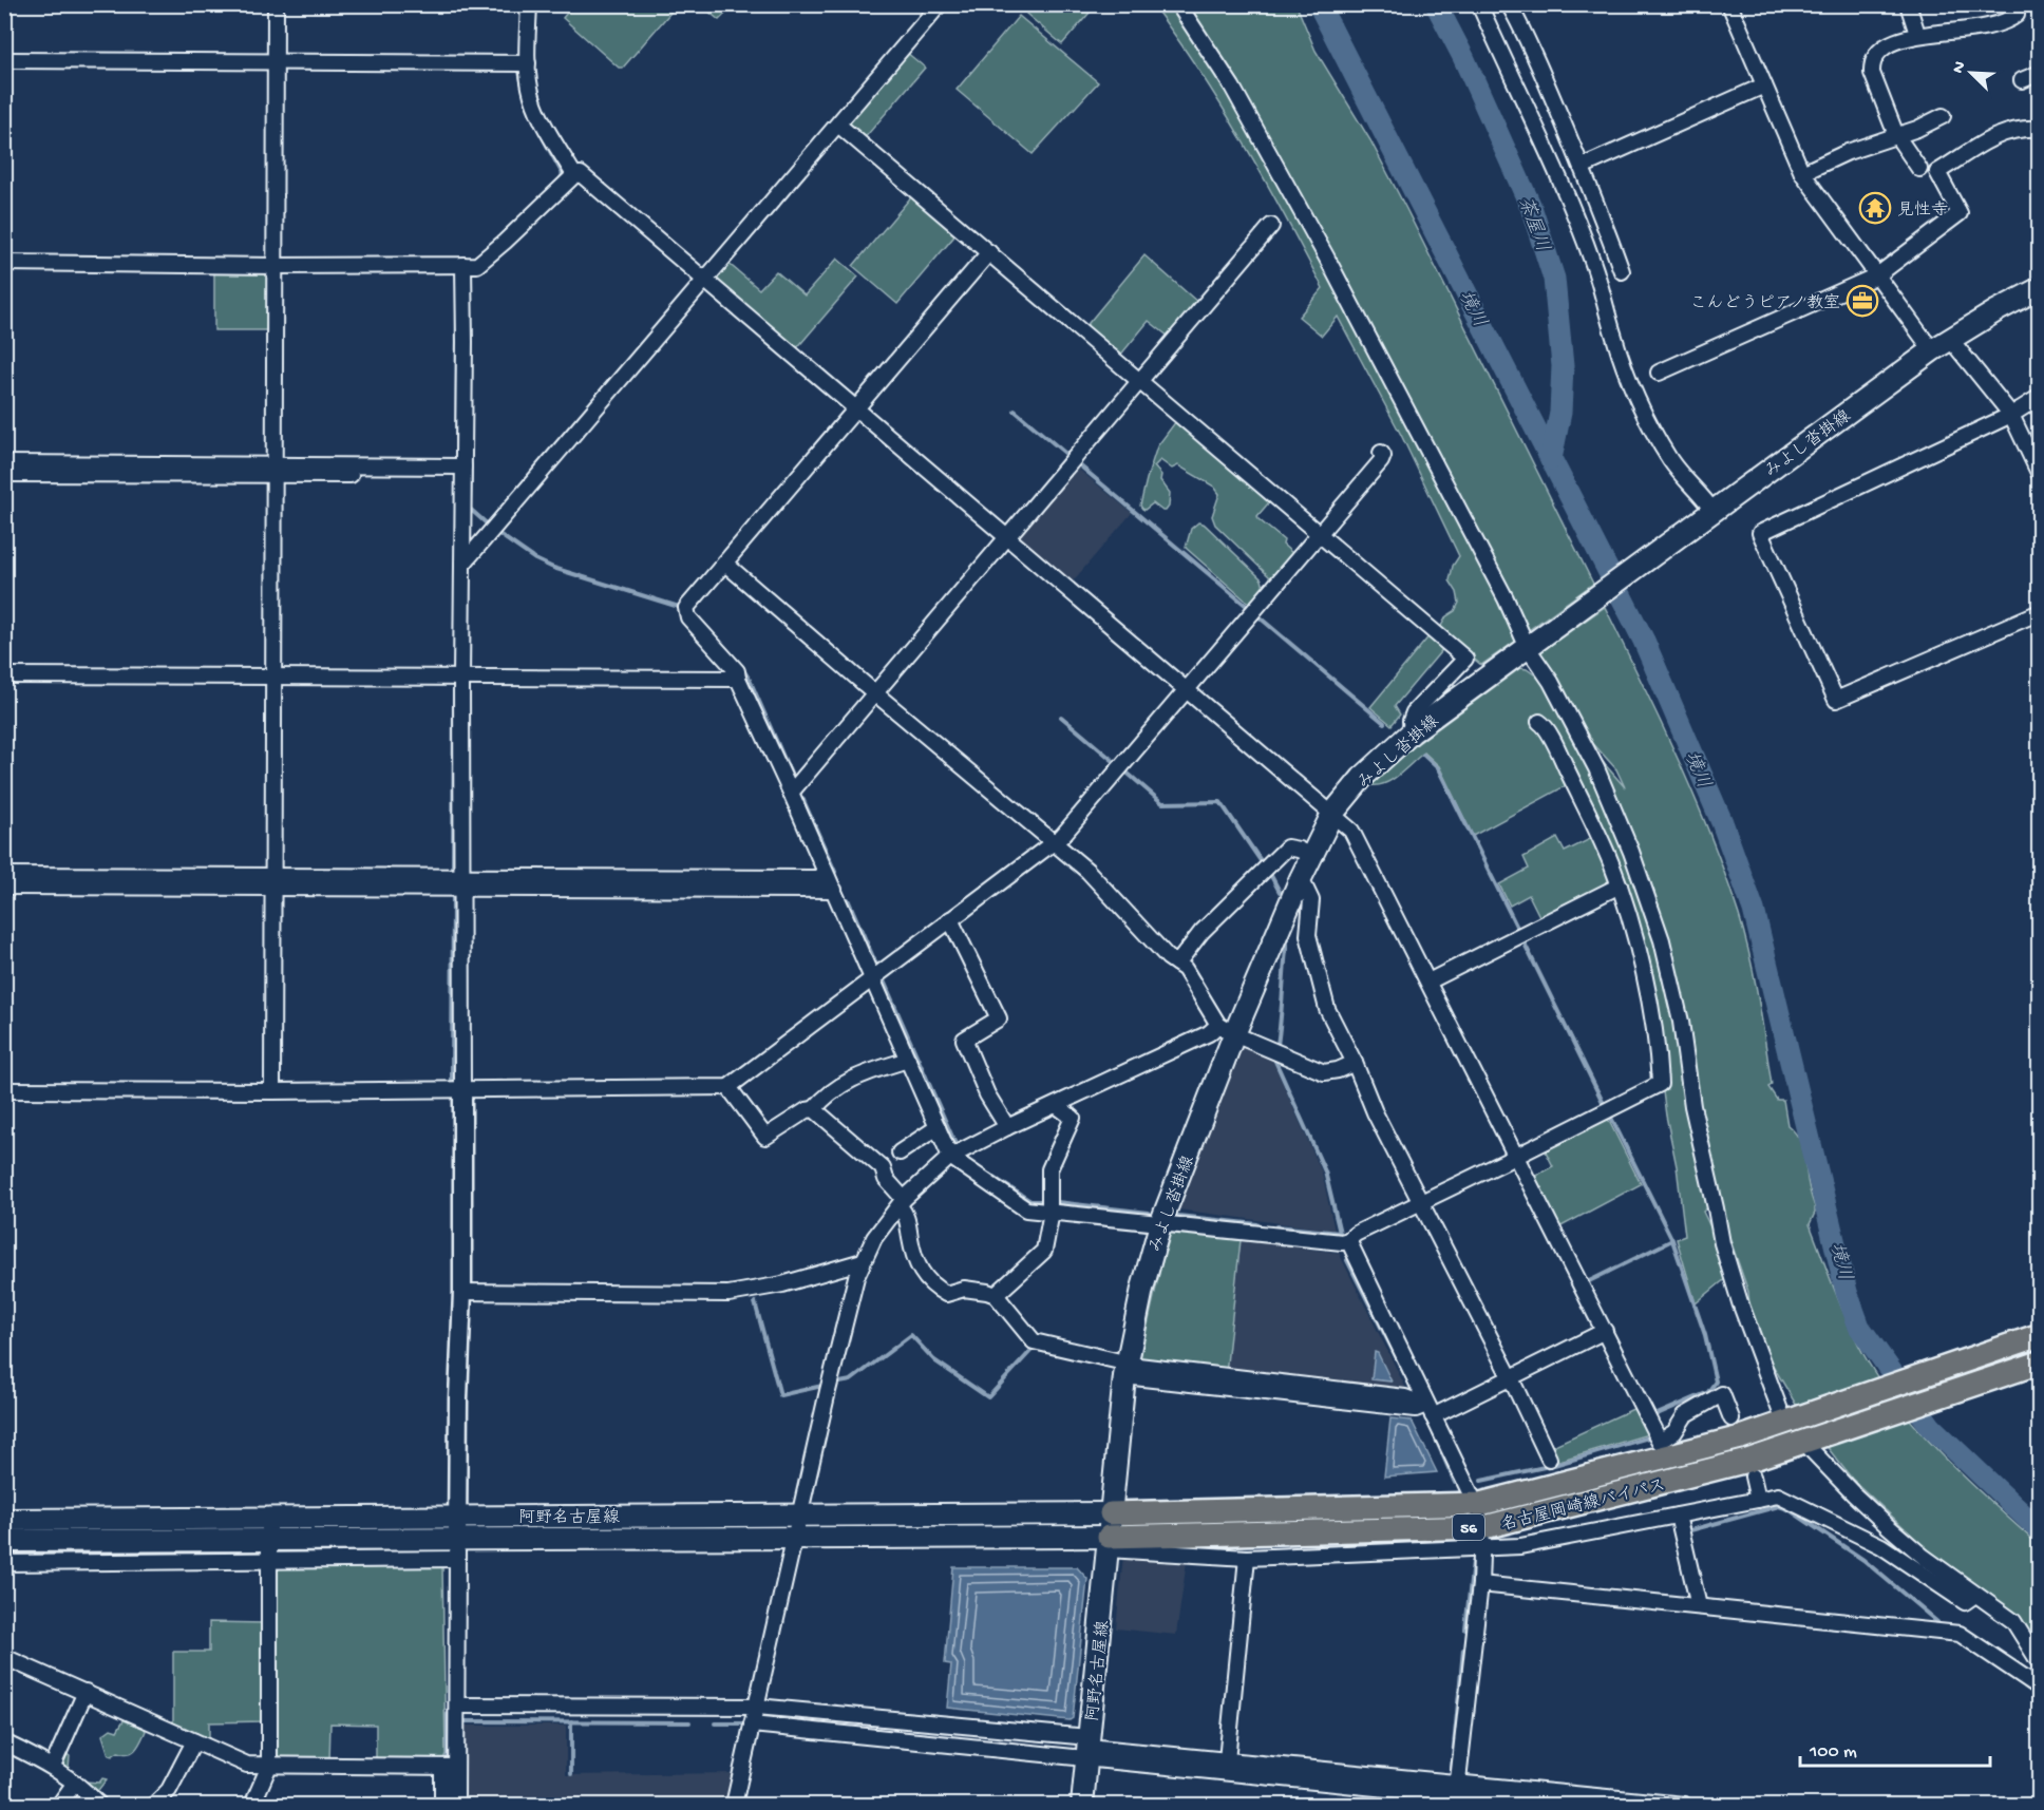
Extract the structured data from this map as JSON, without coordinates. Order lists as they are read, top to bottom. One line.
{"streets":{"main road":["みよし沓掛線","名古屋岡崎線バイパス","阿野名古屋線","56"]},"crossings":[["みよし沓掛線","名古屋岡崎線バイパス"],["みよし沓掛線","阿野名古屋線"],["名古屋岡崎線バイパス","阿野名古屋線"]],"water":["茶屋川","境川"],"places":{"temple":["見性寺"],"office":["こんどうピアノ教室"]},"scale_bar":"100 m","north":"top left"}
